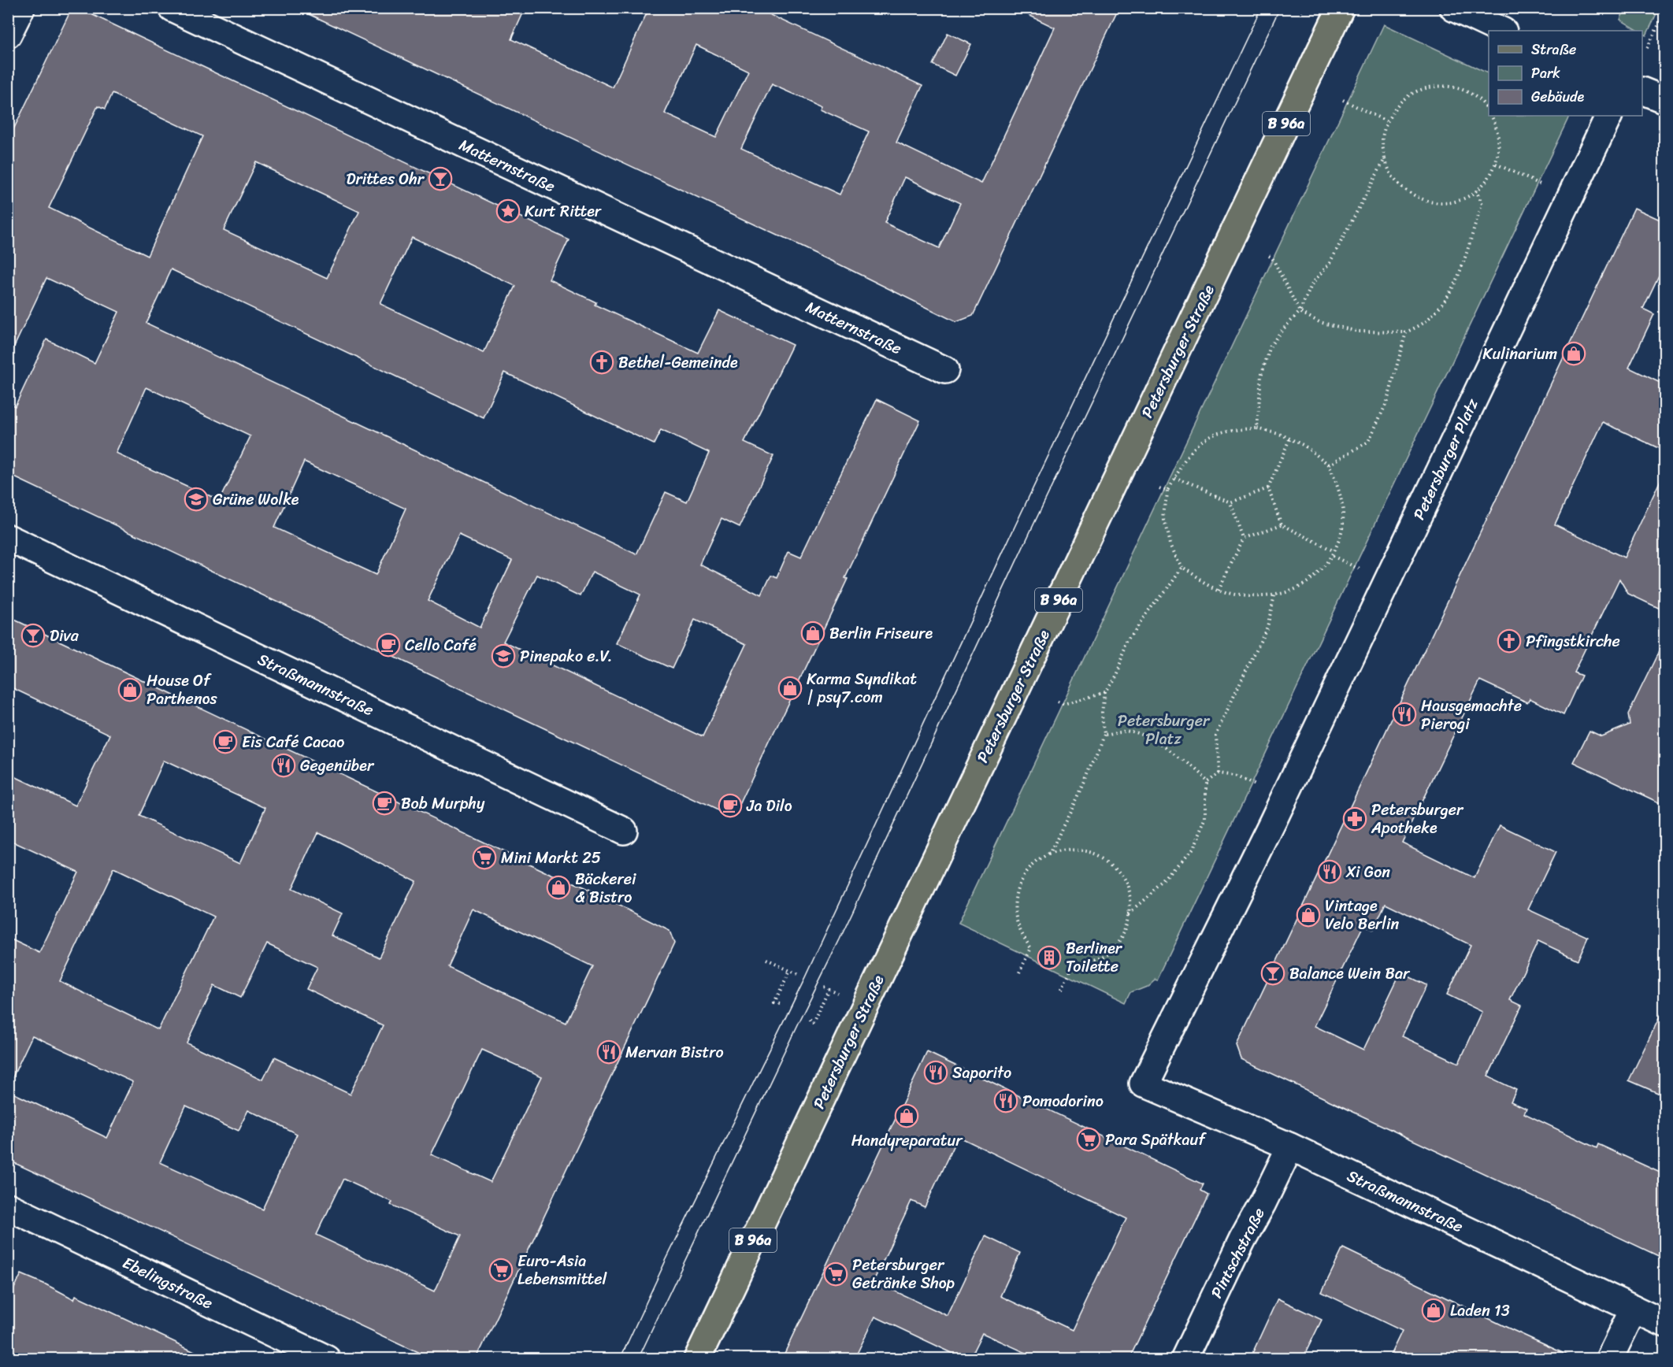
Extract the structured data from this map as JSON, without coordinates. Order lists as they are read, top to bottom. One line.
{"streets":{"main road":["B 96a","Petersburger Straße"],"street":["Matternstraße","Petersburger Platz","Straßmannstraße","Pintschstraße","Ebelingstraße"]},"crossings":[["Petersburger Platz","Straßmannstraße"],["Straßmannstraße","Pintschstraße"]],"parks":["Petersburger Platz"],"places":{"bar":["Drittes Ohr","Diva","Balance Wein Bar"],"place":["Kurt Ritter"],"shop":["Kulinarium","Berlin Friseure","Karma Syndikat | psy7.com","House Of Parthenos","Bäckerei & Bistro","Vintage Velo Berlin","Handyreparatur","Laden 13"],"church":["Bethel-Gemeinde","Pfingstkirche"],"school or university":["Grüne Wolke","Pinepako e.V."],"cafe":["Cello Café","Eis Café Cacao","Bob Murphy","Ja Dilo"],"restaurant":["Hausgemachte Pierogi","Gegenüber","Xi Gon","Mervan Bistro","Saporito","Pomodorino"],"pharmacy":["Petersburger Apotheke"],"supermarket":["Mini Markt 25","Para Spätkauf","Euro-Asia Lebensmittel","Petersburger Getränke Shop"],"building":["Berliner Toilette"]},"legend":["Straße","Park","Gebäude"]}
